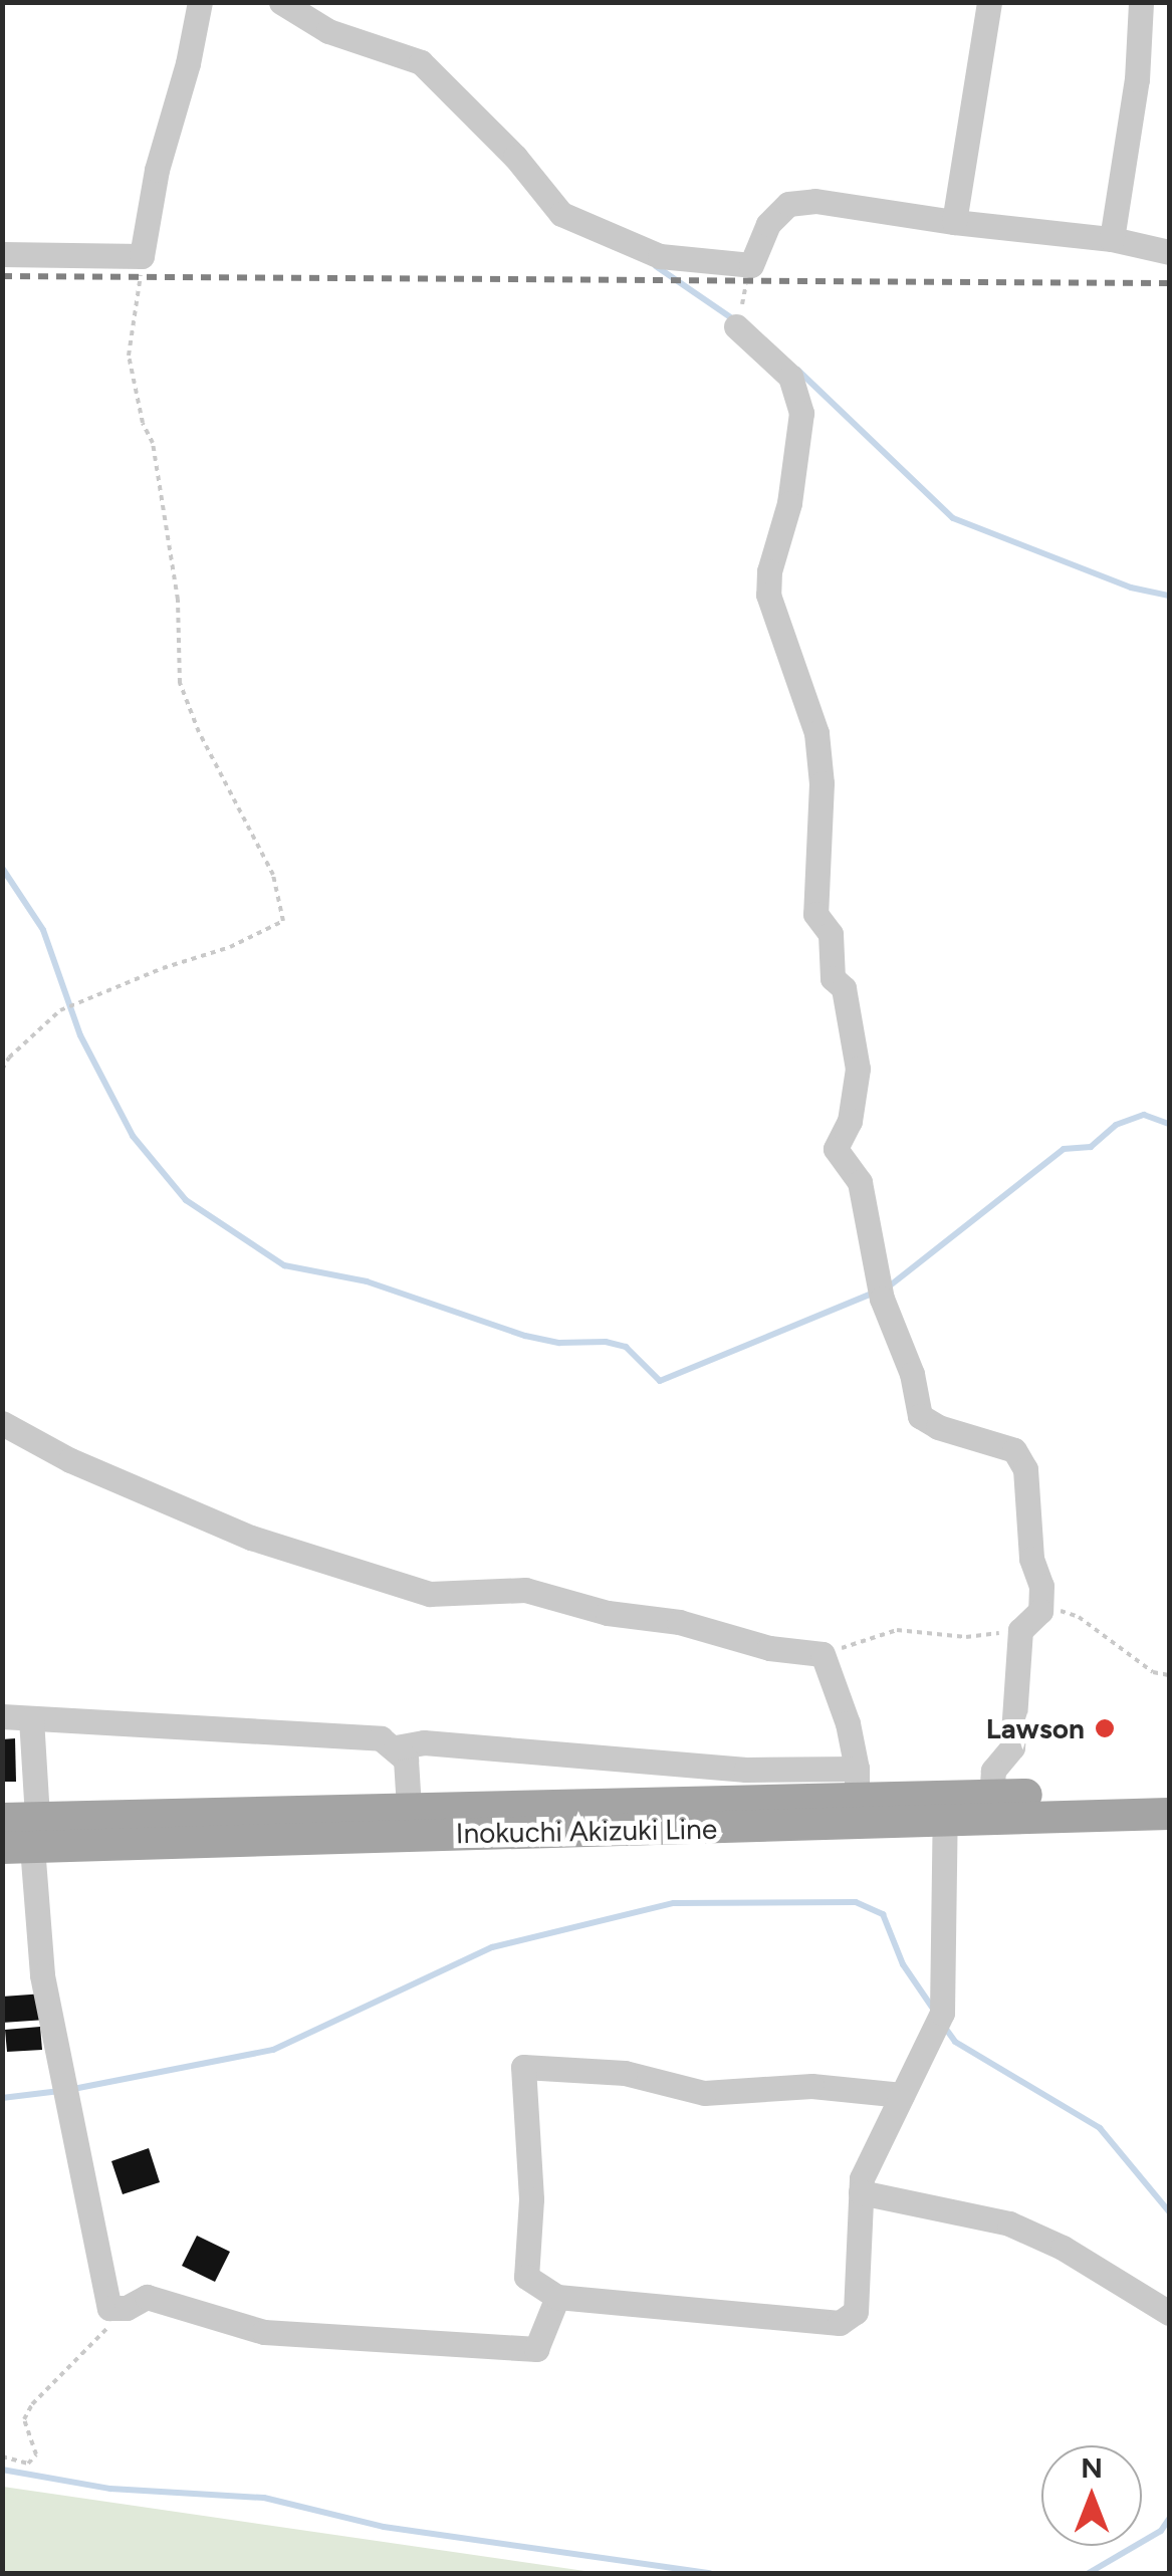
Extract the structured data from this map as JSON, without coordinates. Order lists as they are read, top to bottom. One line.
{"streets":{"main road":["Inokuchi Akizuki Line"]},"places":["Lawson"],"north":"top"}
